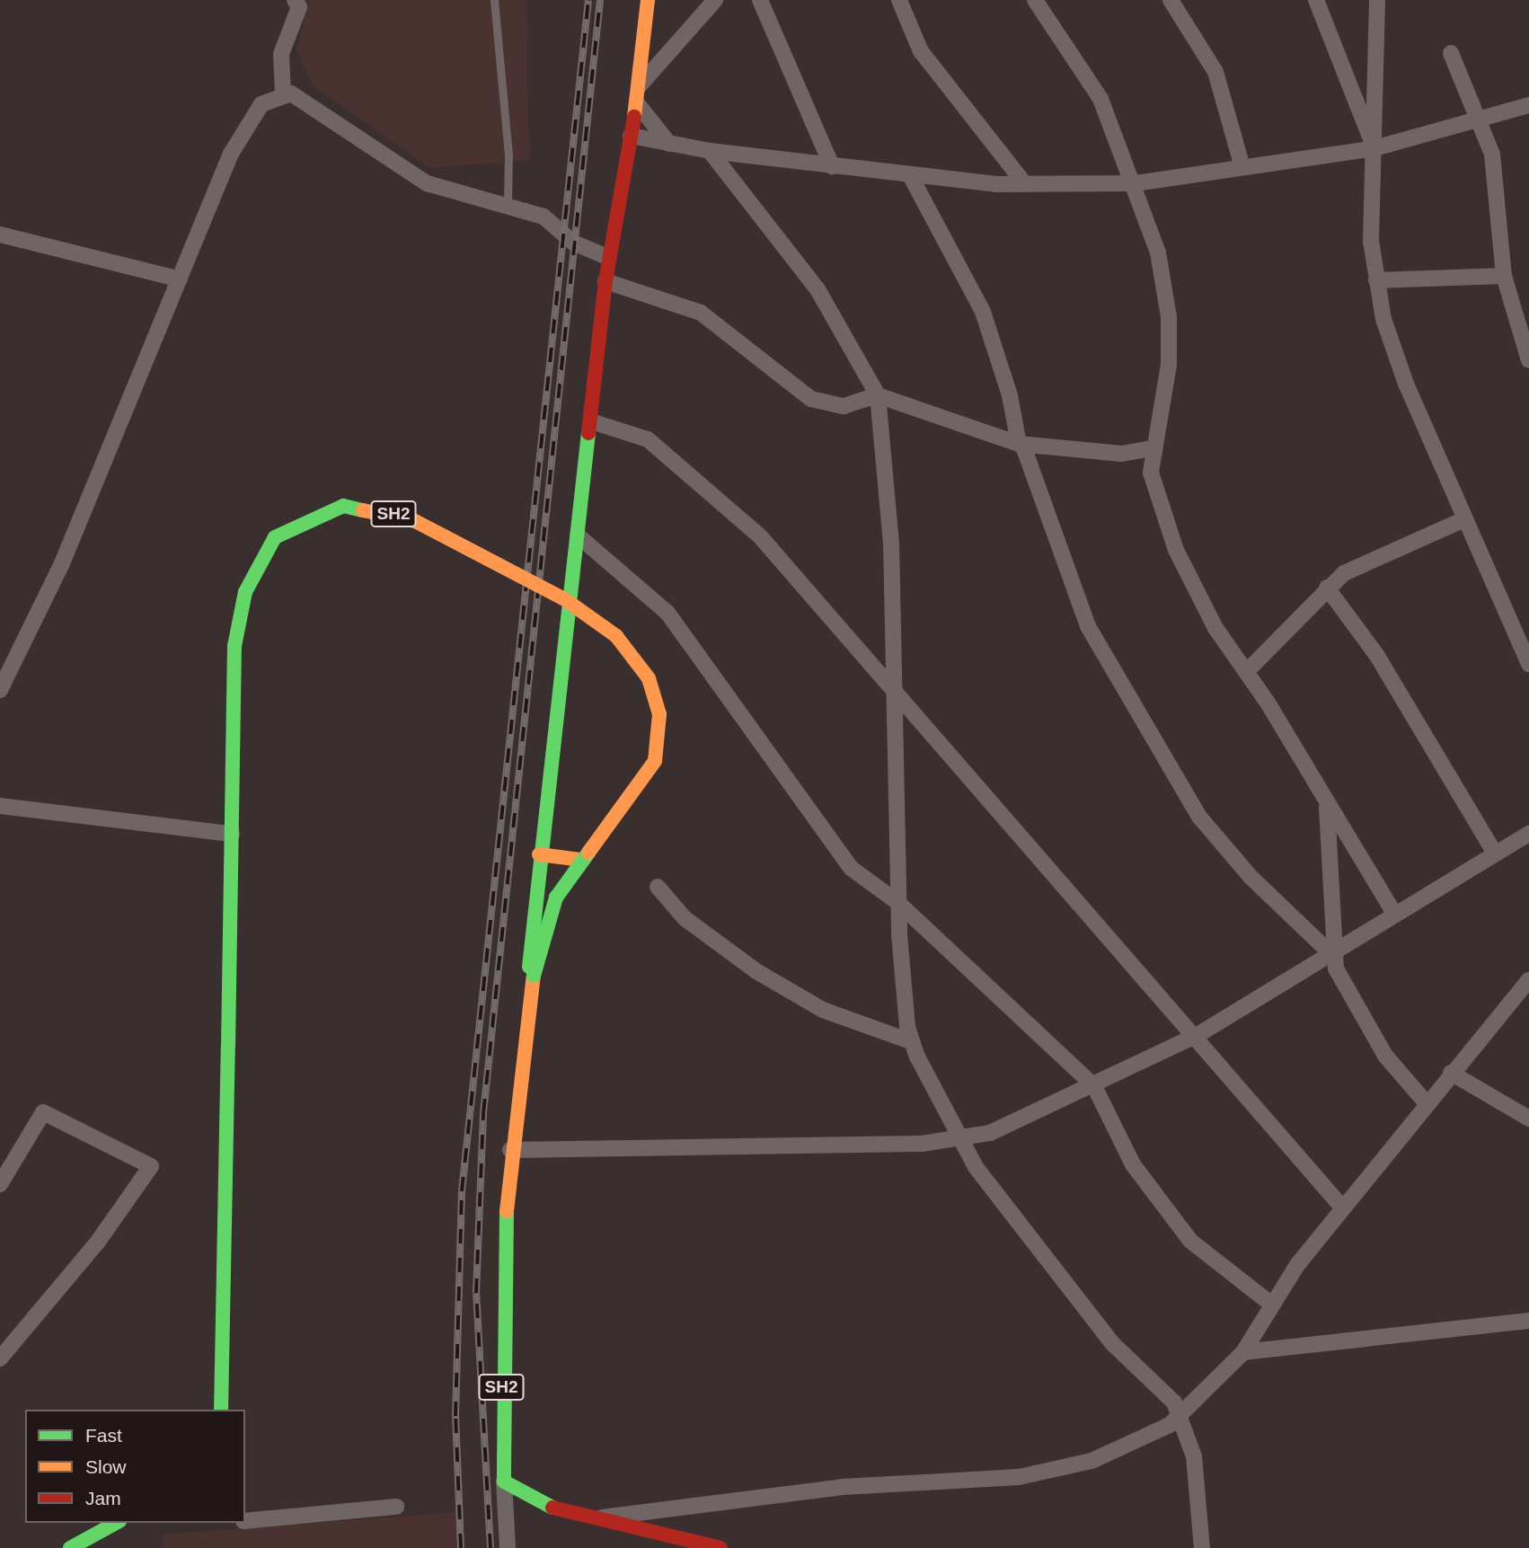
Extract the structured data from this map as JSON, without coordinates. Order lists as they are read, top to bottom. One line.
{"streets":{"main road":["SH2"]},"legend":["Fast","Slow","Jam"]}
